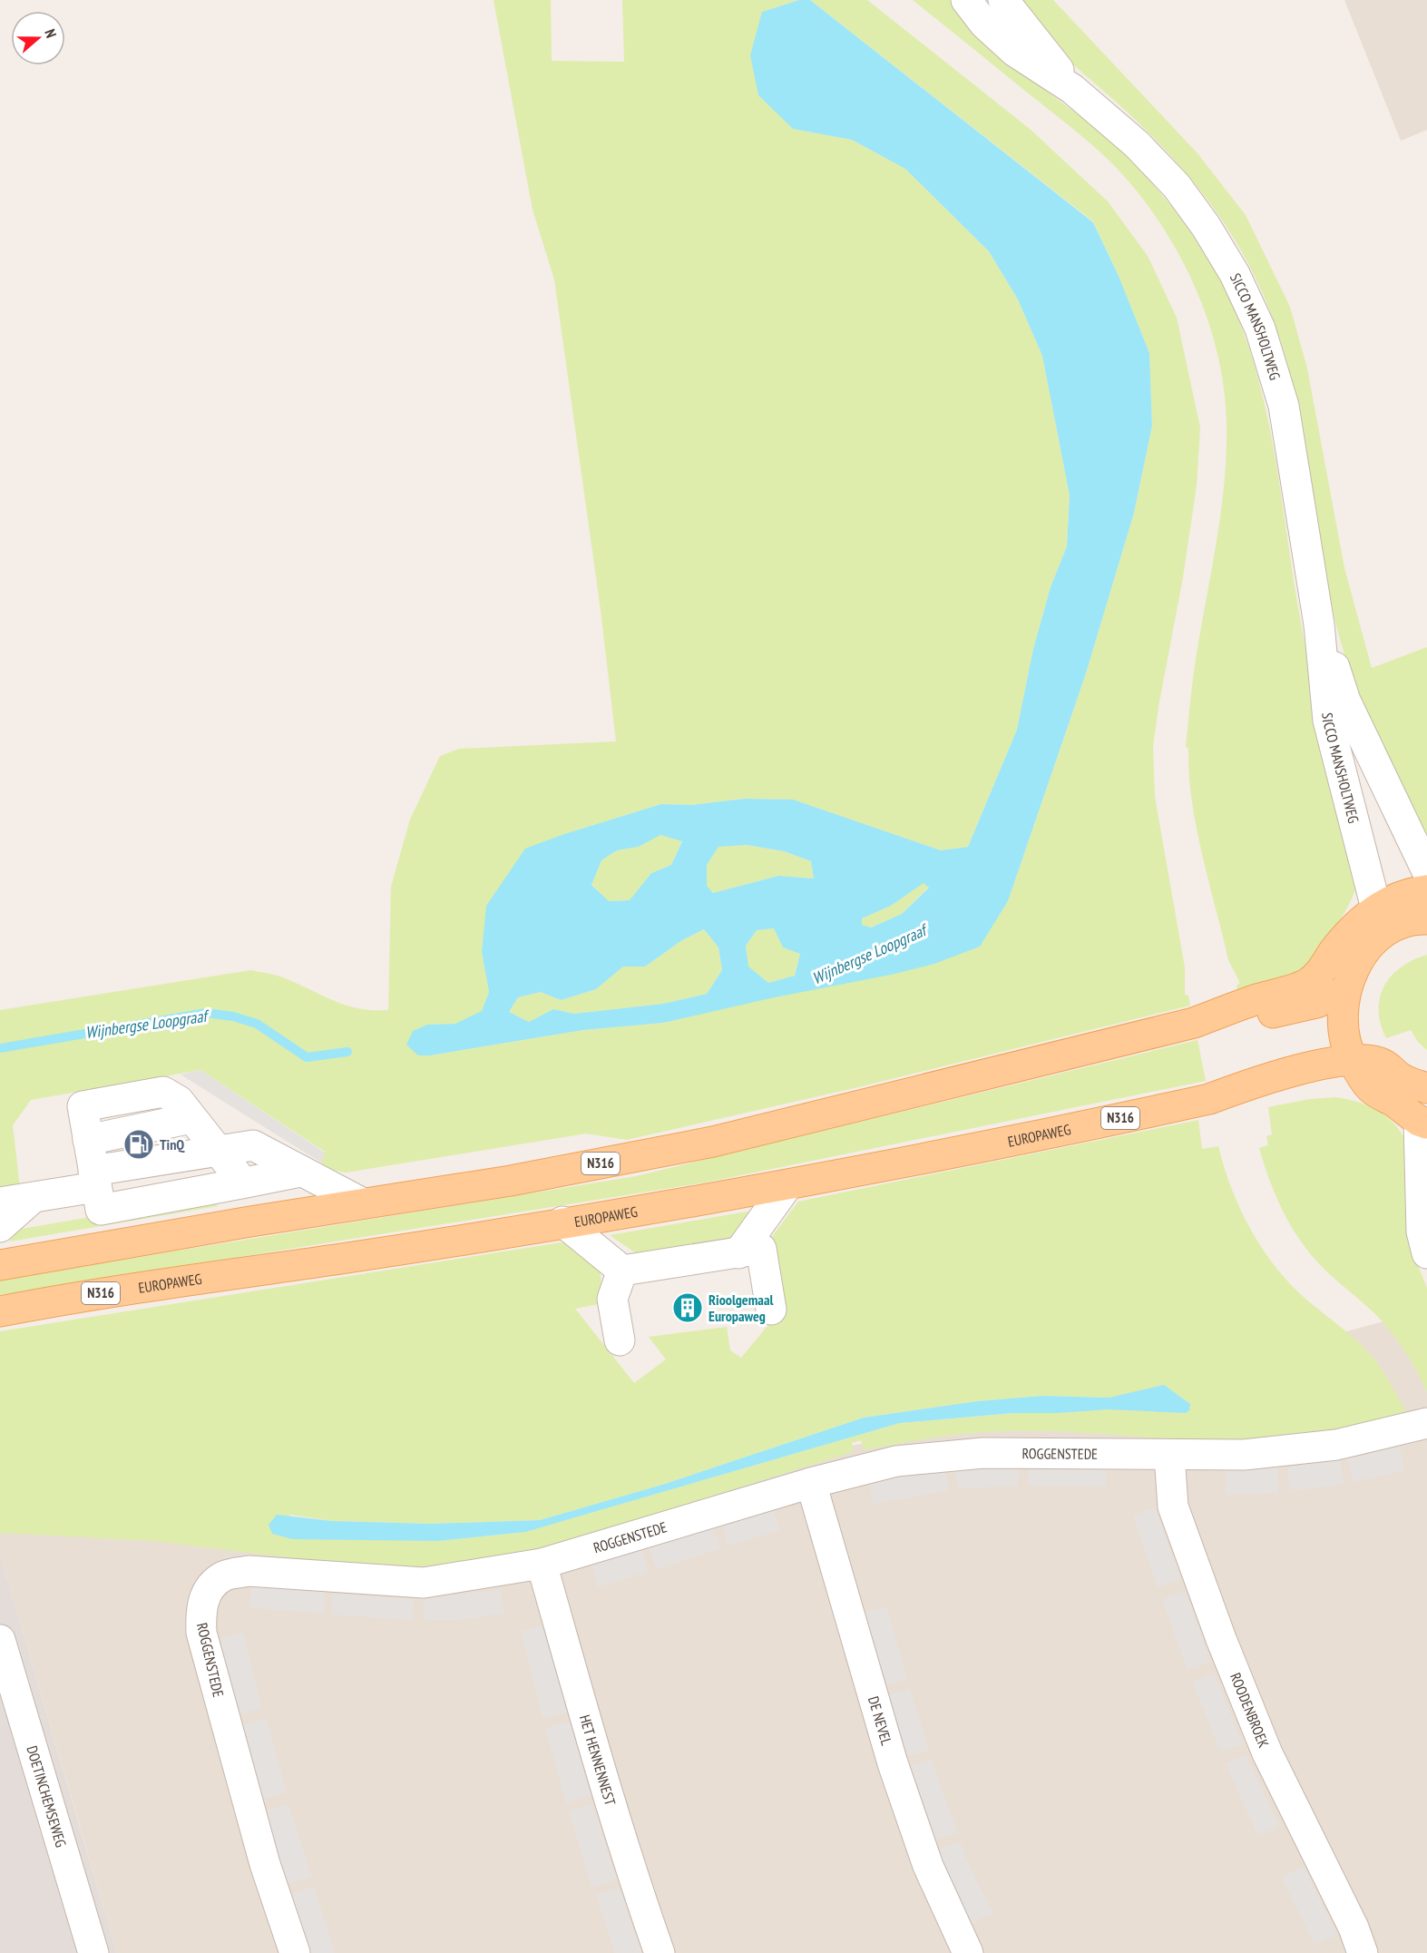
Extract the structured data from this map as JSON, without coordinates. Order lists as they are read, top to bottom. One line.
{"streets":{"main road":["N316","EUROPAWEG"],"street":["SICCO MANSHOLTWEG","ROGGENSTEDE","ROODENBROEK","DE NEVEL","HET HENNENNEST","DOETINCHEMSEWEG"]},"crossings":[["SICCO MANSHOLTWEG","N316"],["N316","EUROPAWEG"],["ROGGENSTEDE","ROODENBROEK"],["ROGGENSTEDE","DE NEVEL"],["ROGGENSTEDE","HET HENNENNEST"]],"water":["Wijnbergse Loopgraaf"],"places":{"fuel station":["TinQ"],"building":["Rioolgemaal Europaweg"]},"north":"right"}
